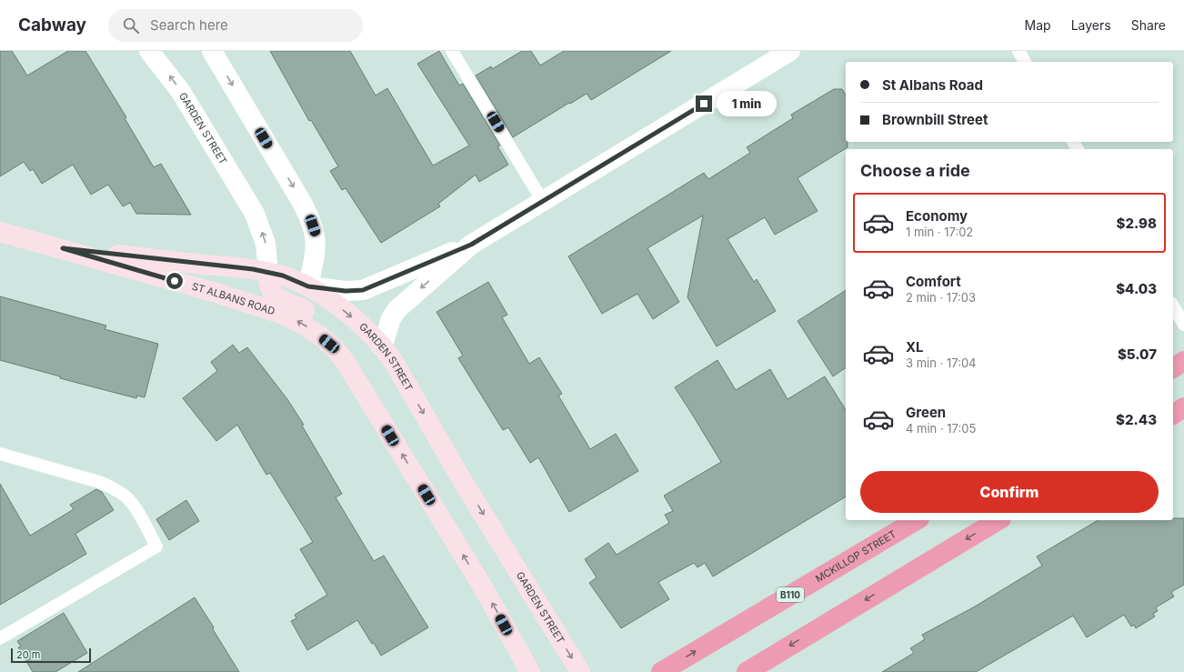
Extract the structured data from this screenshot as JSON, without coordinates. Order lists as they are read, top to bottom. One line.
{"streets":{"highway":["MCKILLOP STREET","B110"],"street":["GARDEN STREET","ST ALBANS ROAD"]},"crossings":[["GARDEN STREET","ST ALBANS ROAD"]],"scale_bar":"20 m","page":{"header":"Cabway","search":"Search here","nav":["Map","Layers","Share"],"banner":["St Albans Road","Brownbill Street"],"bubble":"1 min","heading":"Choose a ride","list":[{"name":"Economy","note":"1 min · 17:02","value":"$2.98"},{"name":"Comfort","note":"2 min · 17:03","value":"$4.03"},{"name":"XL","note":"3 min · 17:04","value":"$5.07"},{"name":"Green","note":"4 min · 17:05","value":"$2.43"}],"buttons":"Confirm","scale":"20 m"}}
